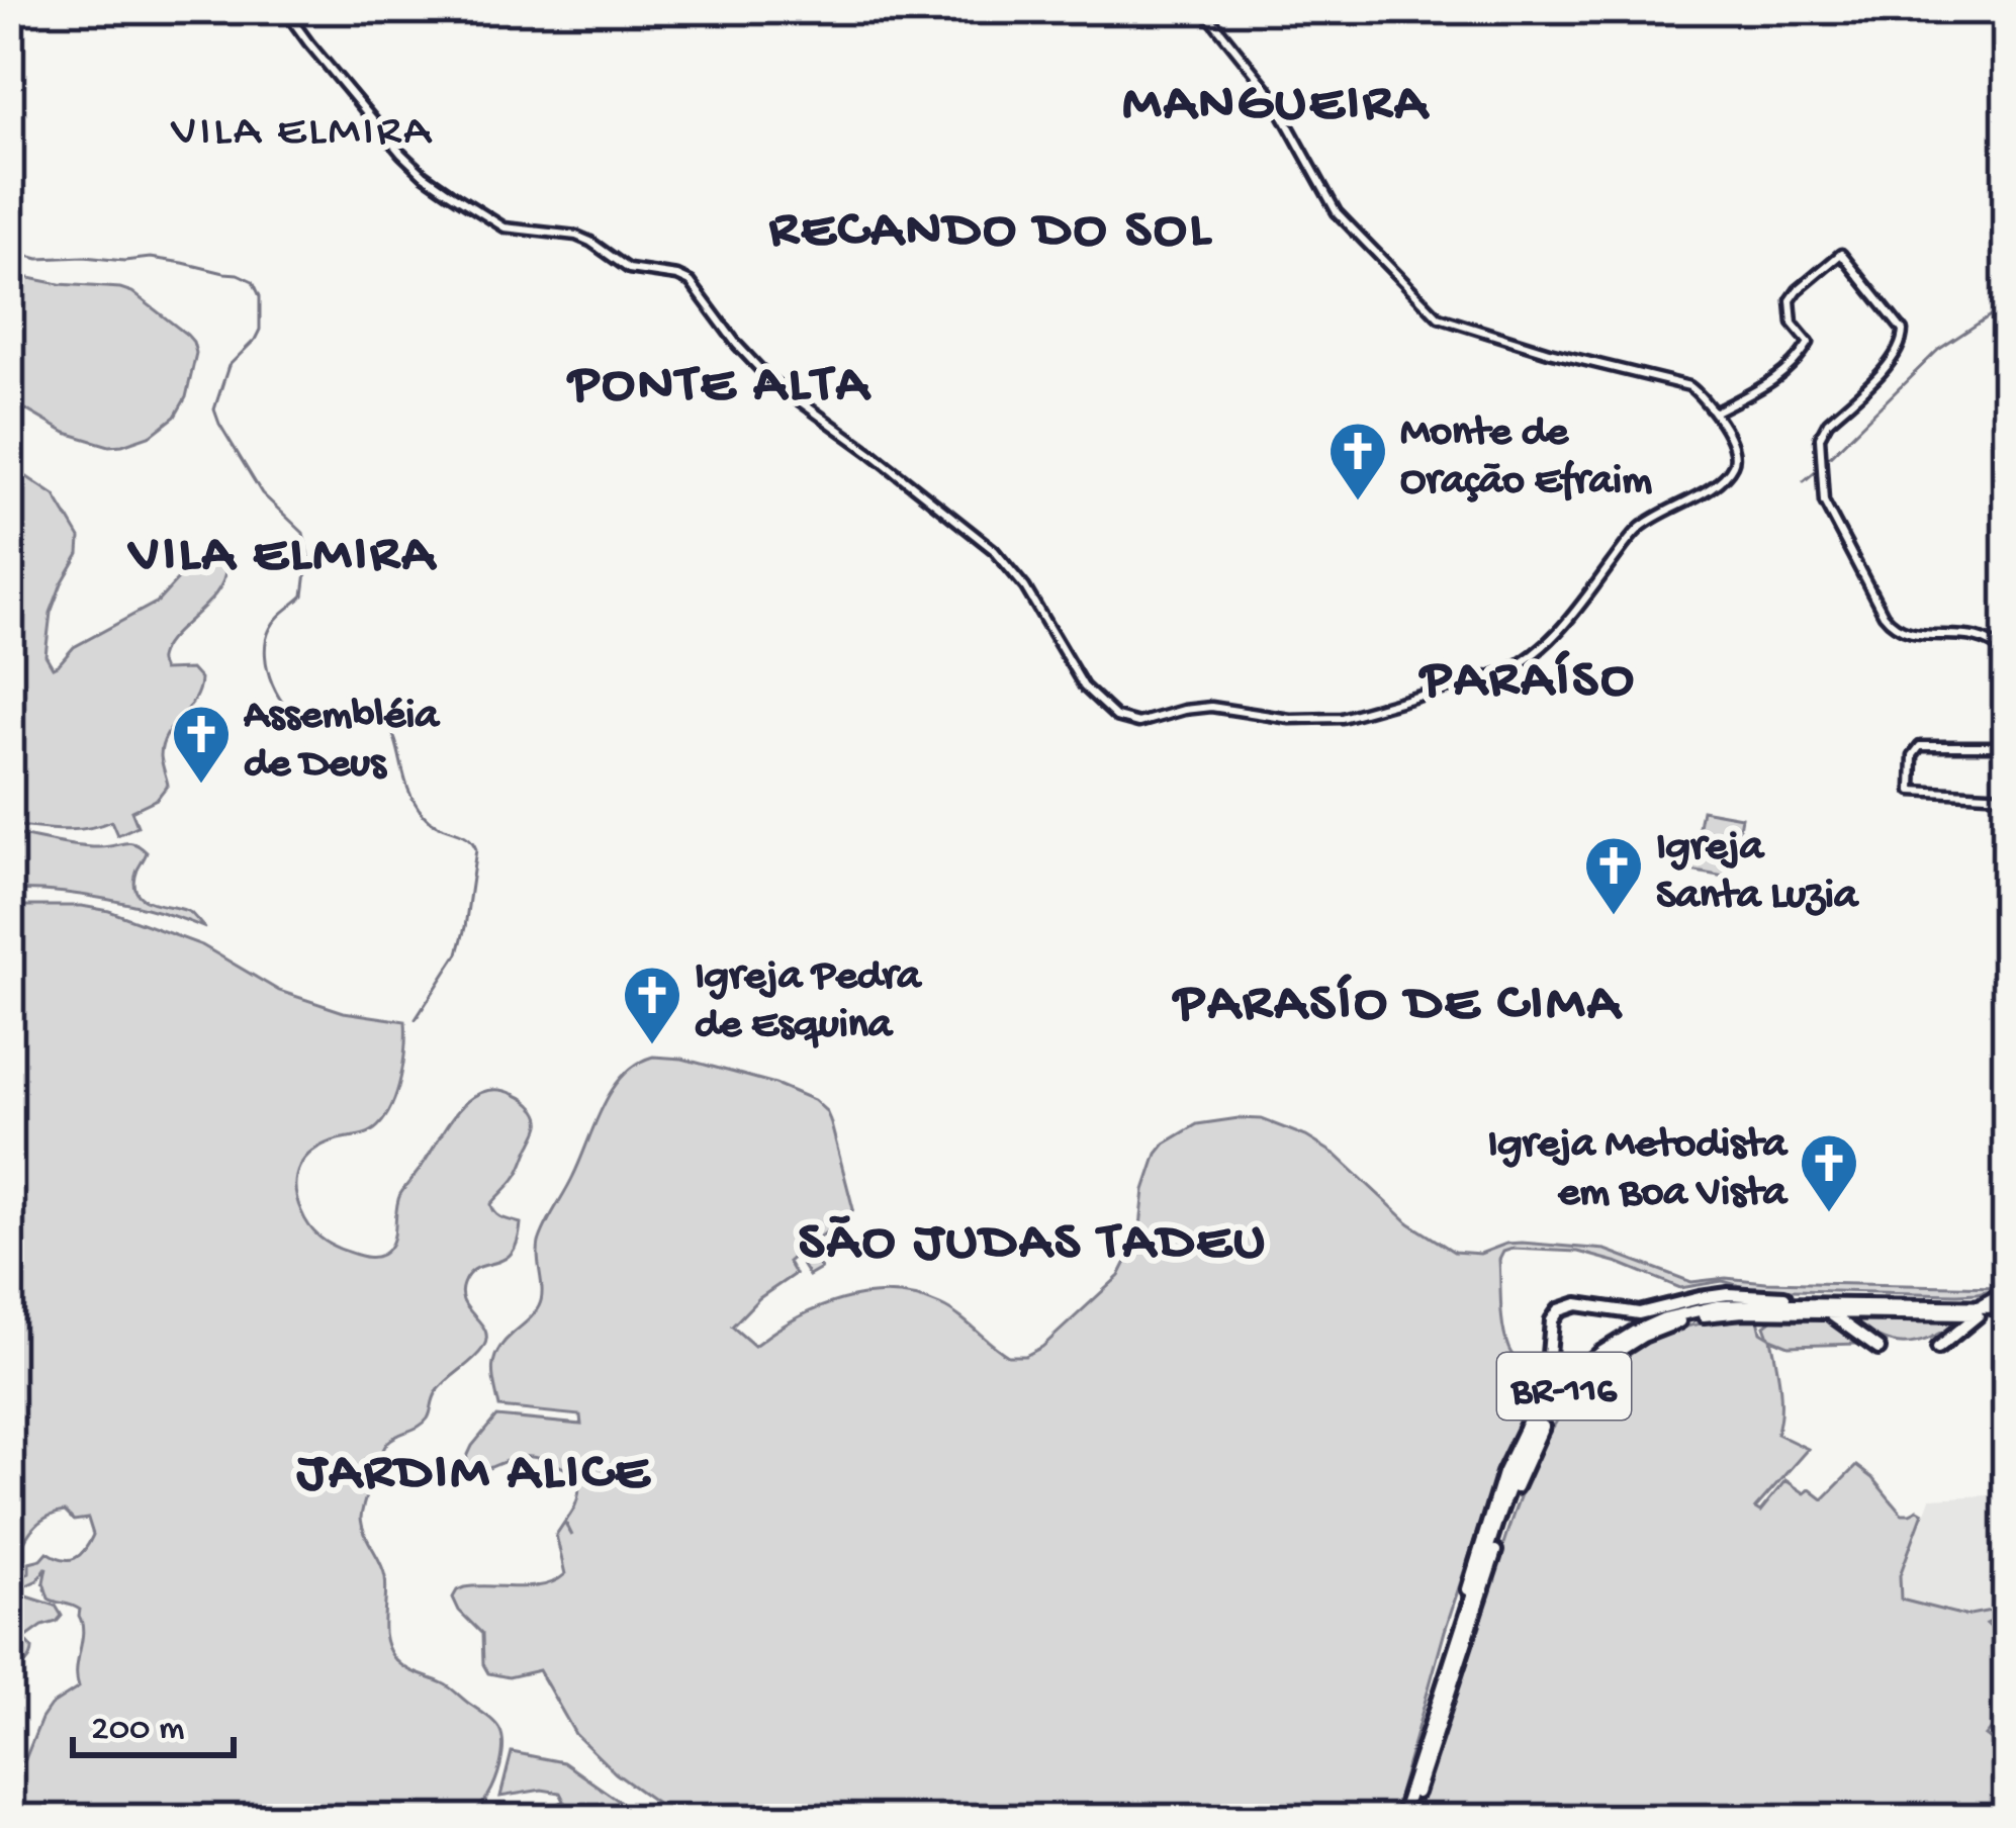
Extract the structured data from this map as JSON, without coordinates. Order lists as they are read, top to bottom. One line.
{"streets":{"highway":["BR-116"]},"districts":["MANGUEIRA","VILA ELMIRA","RECANDO DO SOL","PONTE ALTA","VILA ELMIRA","PARAÍSO","PARASÍO DE CIMA","SÃO JUDAS TADEU","JARDIM ALICE"],"places":{"church":["Monte de Oração Efraim","Assembléia de Deus","Igreja Santa Luzia","Igreja Pedra de Esquina","Igreja Metodista em Boa Vista"]},"scale_bar":"200 m"}
